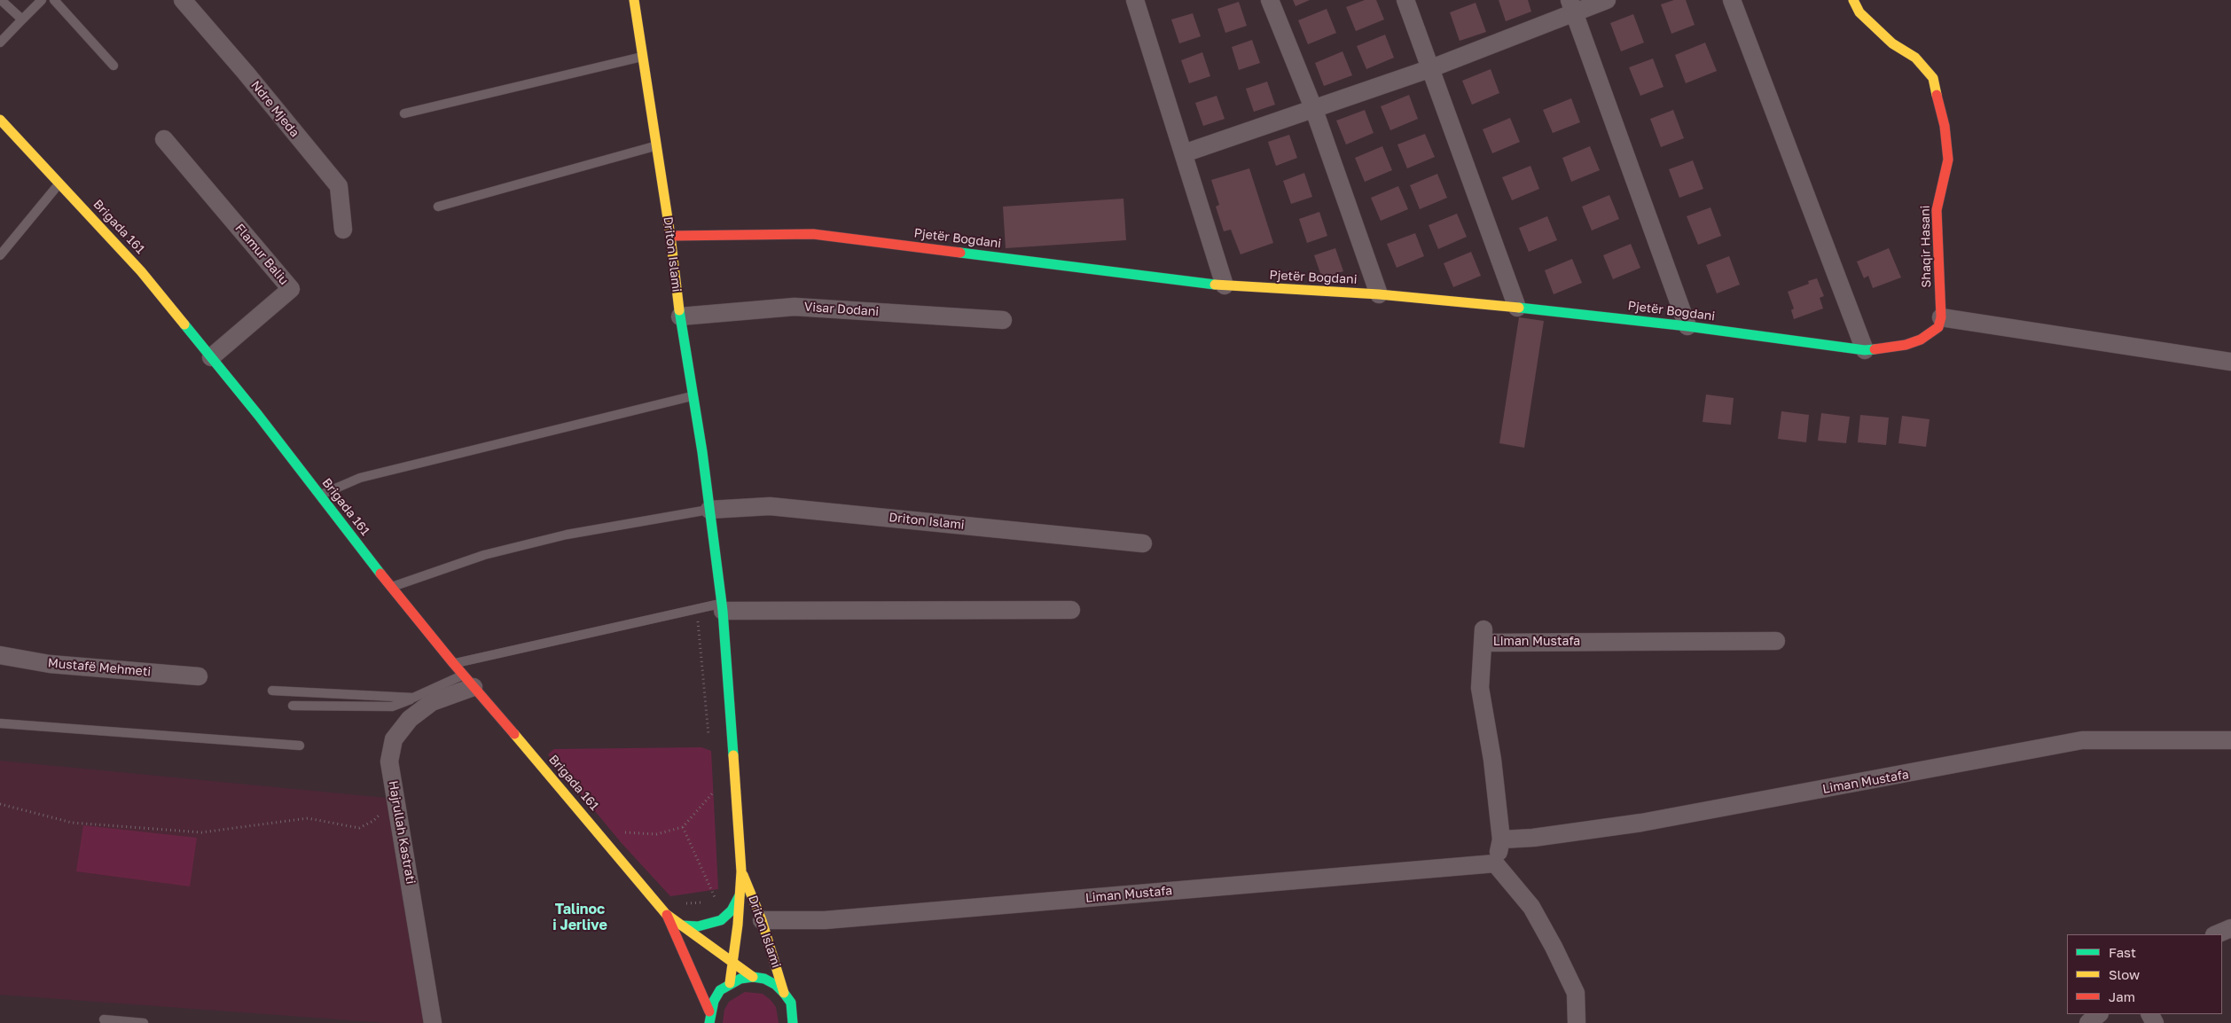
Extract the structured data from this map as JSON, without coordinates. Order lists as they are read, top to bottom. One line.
{"streets":{"street":["Ndre Mjeda","Brigada 161","Pjetër Bogdani","Shaqir Hasani","Flamur Baliu","Driton Islami","Visar Dodani","Liman Mustafa","Mustafë Mehmeti","Hajrullah Kastrati"]},"crossings":[["Brigada 161","Flamur Baliu"],["Brigada 161","Driton Islami"],["Brigada 161","Hajrullah Kastrati"],["Pjetër Bogdani","Shaqir Hasani"],["Pjetër Bogdani","Driton Islami"],["Driton Islami","Visar Dodani"],["Driton Islami","Liman Mustafa"]],"districts":["Talinoc i Jerlive"],"legend":["Fast","Slow","Jam"]}
